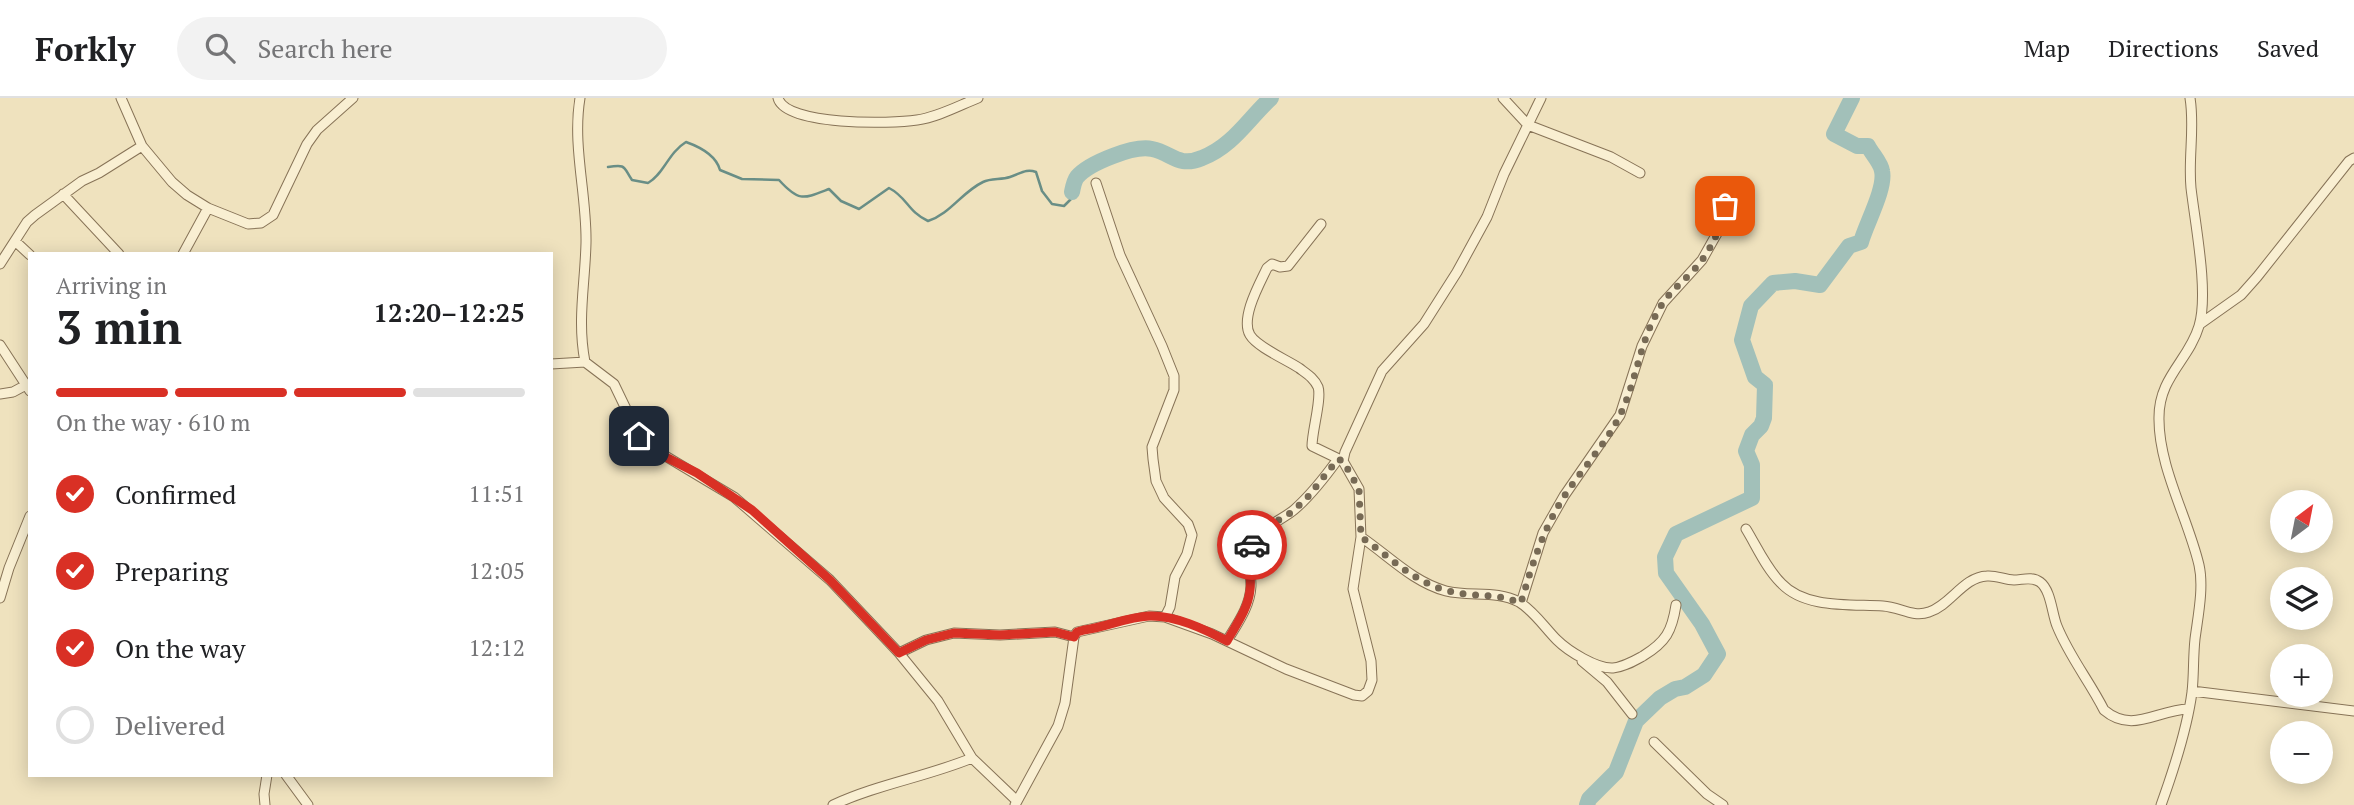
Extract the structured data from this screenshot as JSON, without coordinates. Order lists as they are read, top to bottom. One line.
{"north":"top right","page":{"header":"Forkly","search":"Search here","nav":["Map","Directions","Saved"],"heading":["3 min","Arriving in","12:20–12:25"],"bar":"On the way · 610 m","list":[["Confirmed","11:51"],["Preparing","12:05"],["On the way","12:12"],"Delivered"],"map_buttons":["+","−"]}}
